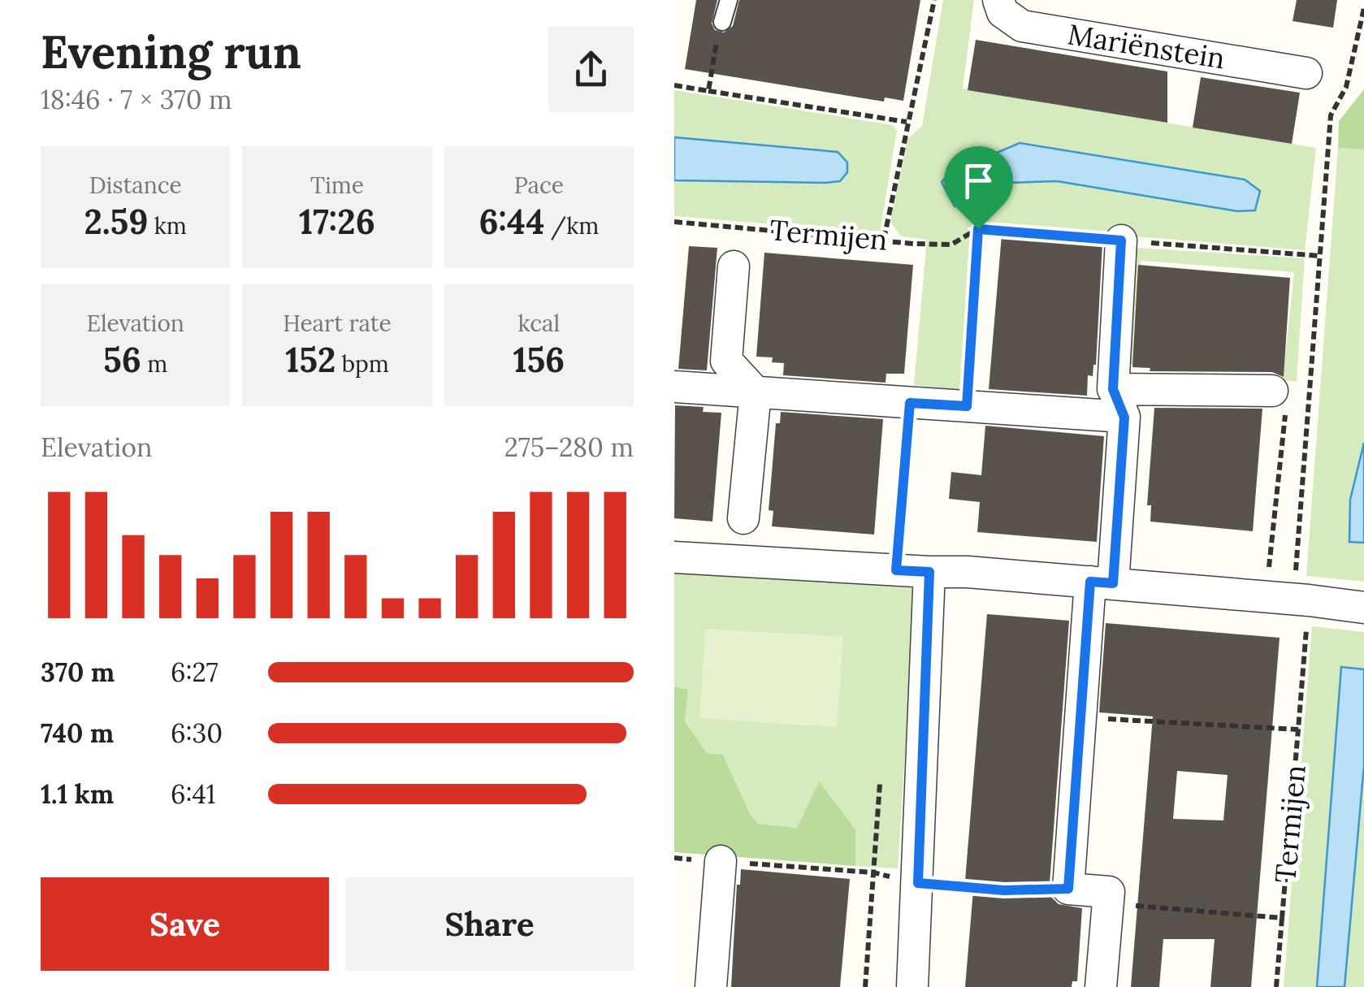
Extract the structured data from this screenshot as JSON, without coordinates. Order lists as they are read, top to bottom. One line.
{"streets":{"street":["Mariënstein","Termijen"]},"page":{"heading":["Evening run","18:46 · 7 × 370 m"],"stats":[["Distance","2.59 km"],["Time","17:26"],["Pace","6:44 /km"],["Elevation","56 m"],["Heart rate","152 bpm"],["kcal","156"]],"chart":["Elevation","275–280 m"],"list":[{"name":"370 m","note":"6:27"},{"name":"740 m","note":"6:30"},{"name":"1.1 km","note":"6:41"}],"buttons":["Save","Share"]}}
